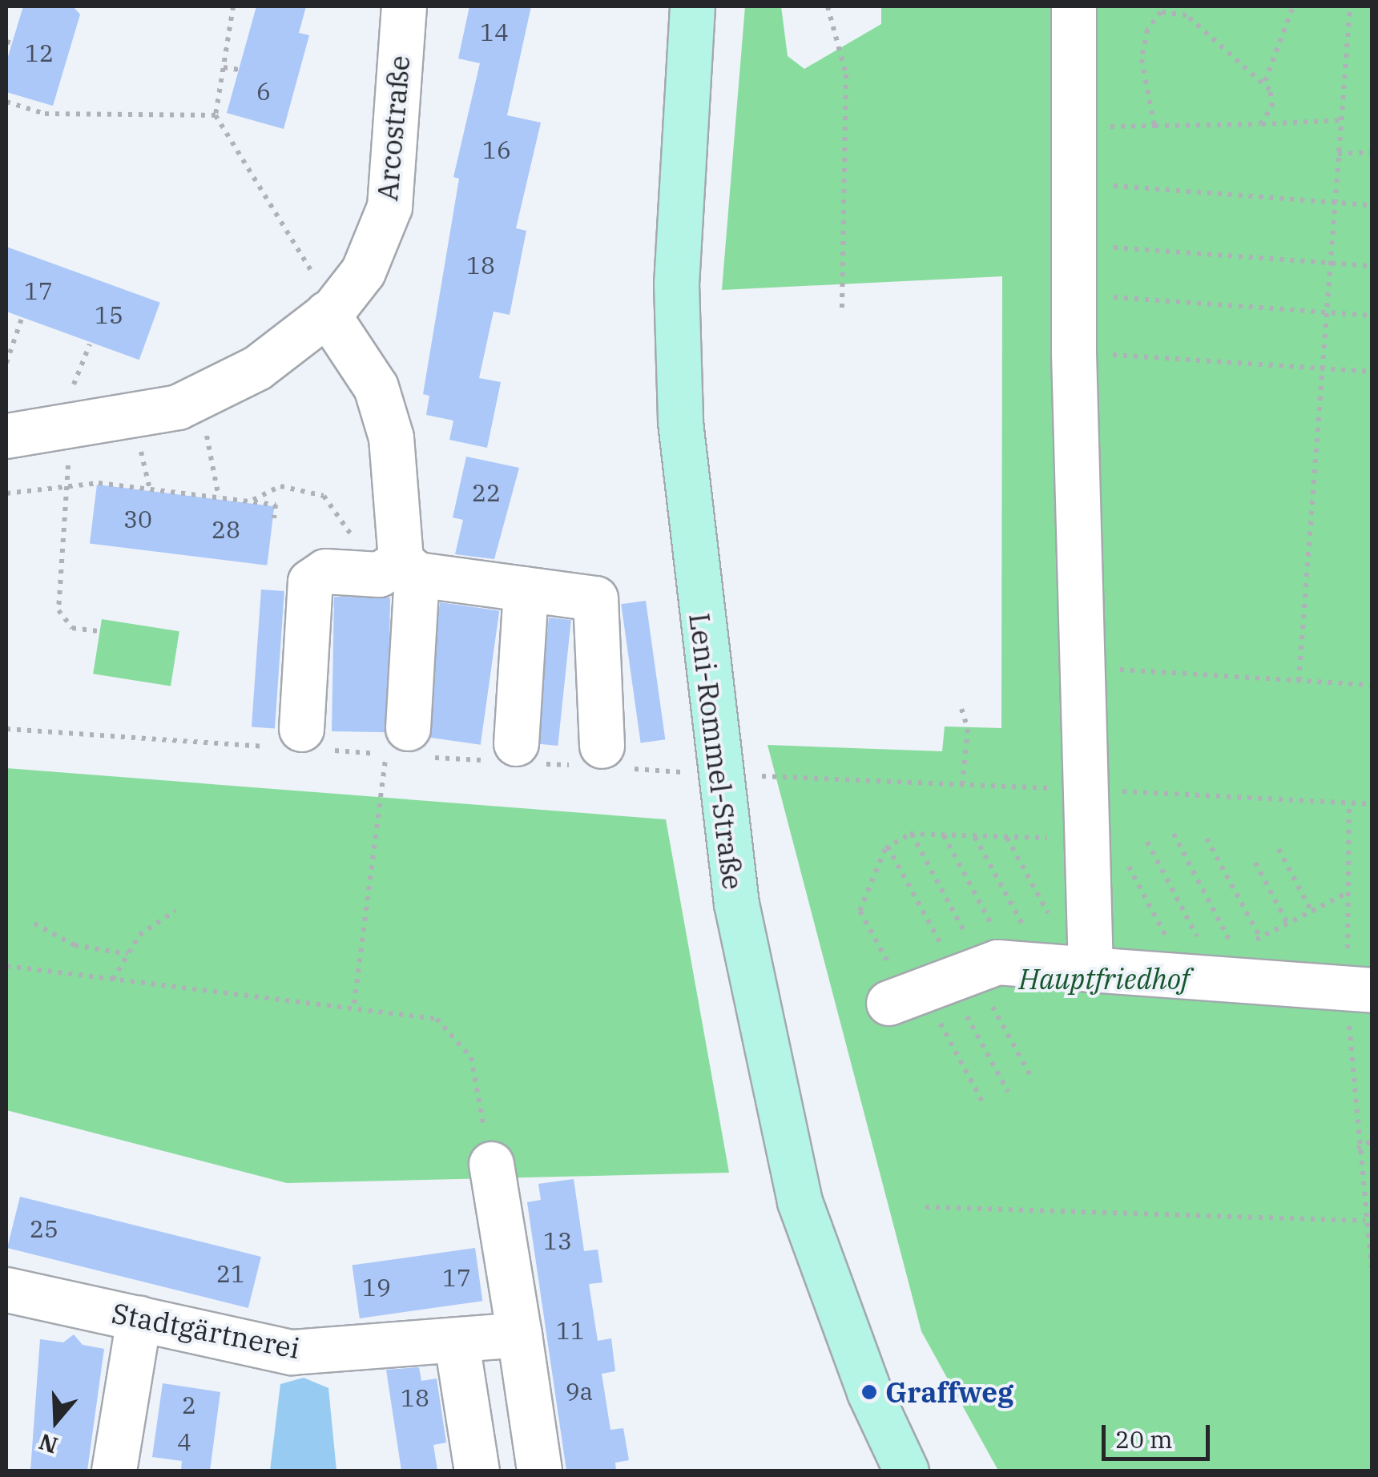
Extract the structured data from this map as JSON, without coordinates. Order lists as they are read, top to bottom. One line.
{"streets":{"main road":["Leni-Rommel-Straße"],"street":["Arcostraße","Stadtgärtnerei"]},"parks":["Hauptfriedhof"],"places":["Graffweg"],"house_numbers":["14","12","6","16","18","17","15","22","30","28","25","13","21","17","19","11","9a","18","2","4"],"scale_bar":"20 m","north":"bottom"}
